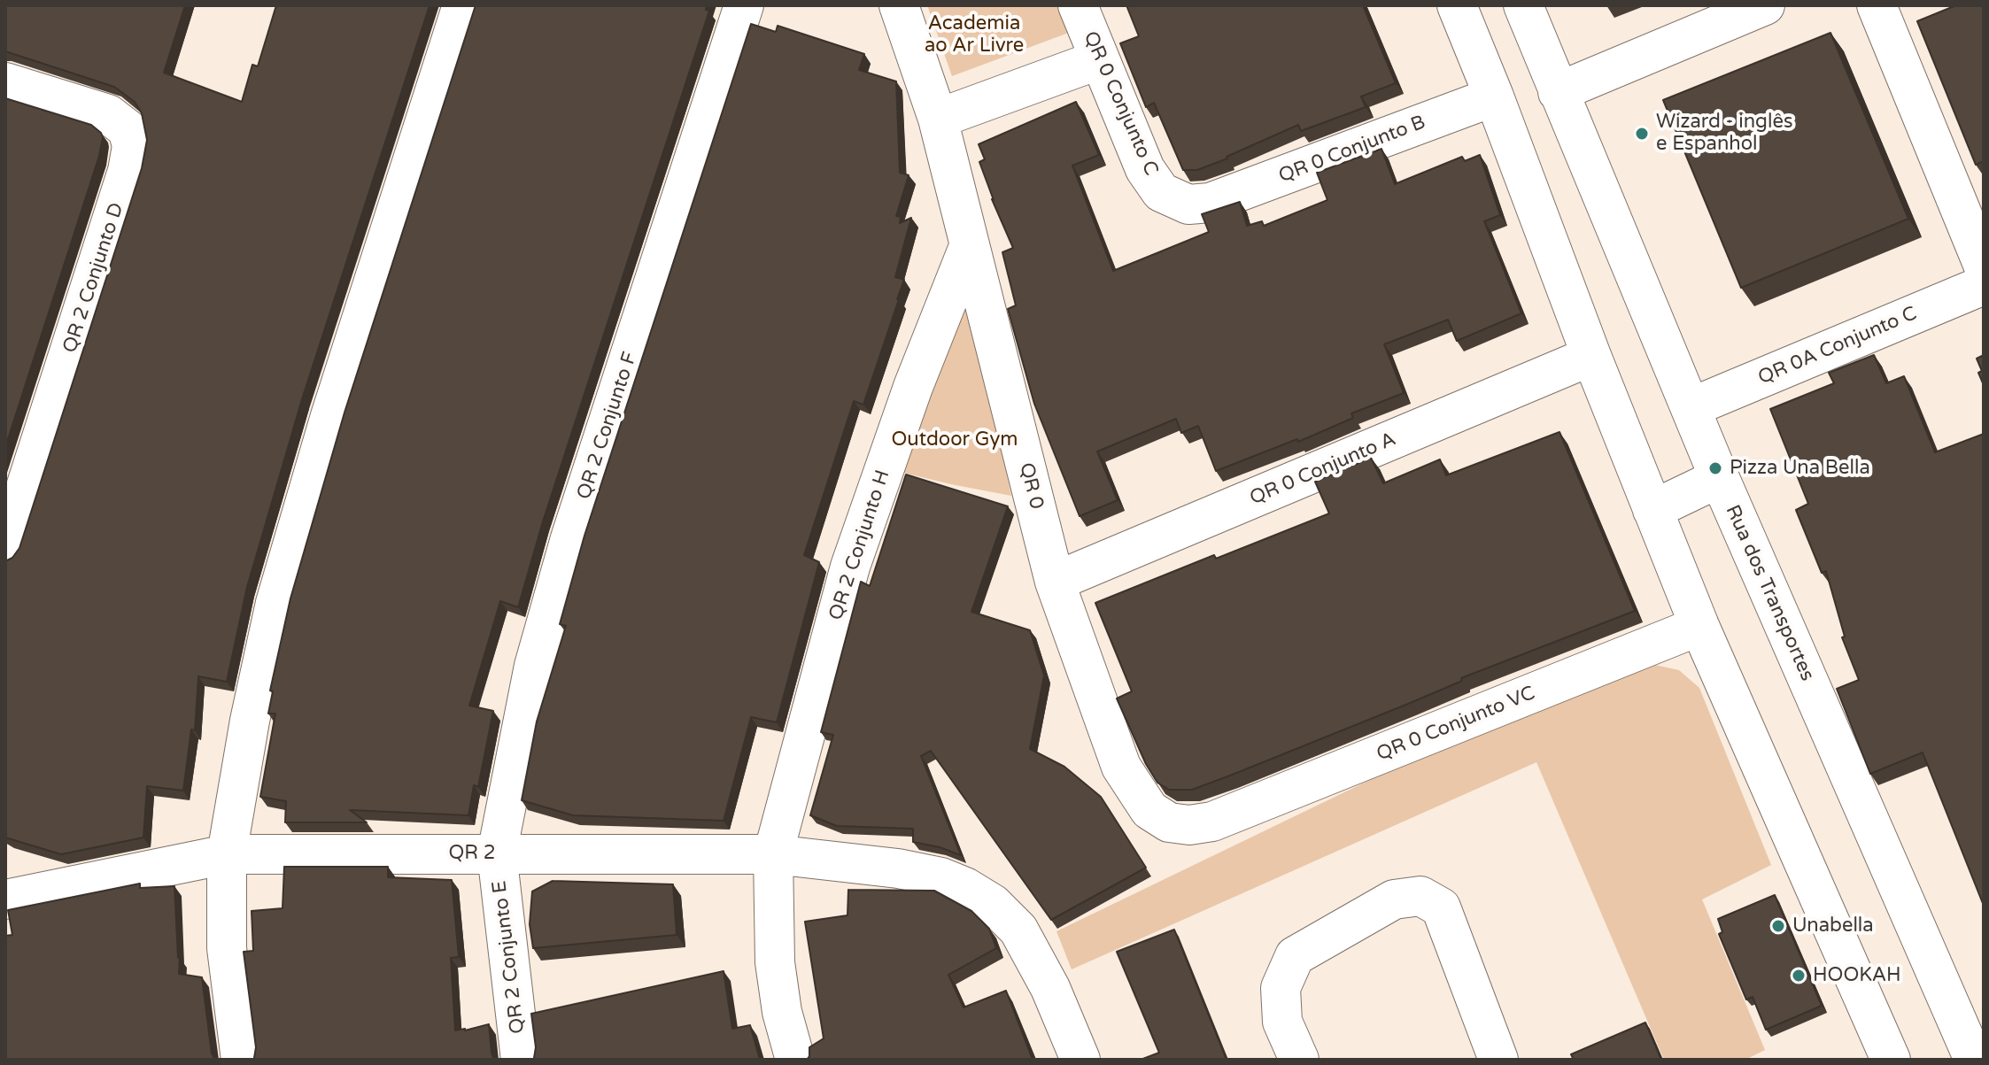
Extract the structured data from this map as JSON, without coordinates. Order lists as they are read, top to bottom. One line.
{"streets":{"street":["QR 0 Conjunto C","QR 0 Conjunto B","QR 2 Conjunto D","QR 0A Conjunto C","QR 2 Conjunto F","QR 0 Conjunto A","QR 0","QR 2 Conjunto H","Rua dos Transportes","QR 0 Conjunto VC","QR 2","QR 2 Conjunto E"]},"crossings":[["QR 0 Conjunto C","QR 0 Conjunto B"],["QR 0A Conjunto C","Rua dos Transportes"],["QR 2 Conjunto F","QR 2"],["QR 2 Conjunto F","QR 2 Conjunto E"],["QR 0 Conjunto A","QR 0"],["QR 0","QR 2 Conjunto H"],["QR 0","QR 0 Conjunto VC"],["QR 2 Conjunto H","QR 2"],["QR 2","QR 2 Conjunto E"]],"parks":["Academia ao Ar Livre","Outdoor Gym"],"places":["Wizard - inglês e Espanhol","Pizza Una Bella","Unabella","HOOKAH"]}
